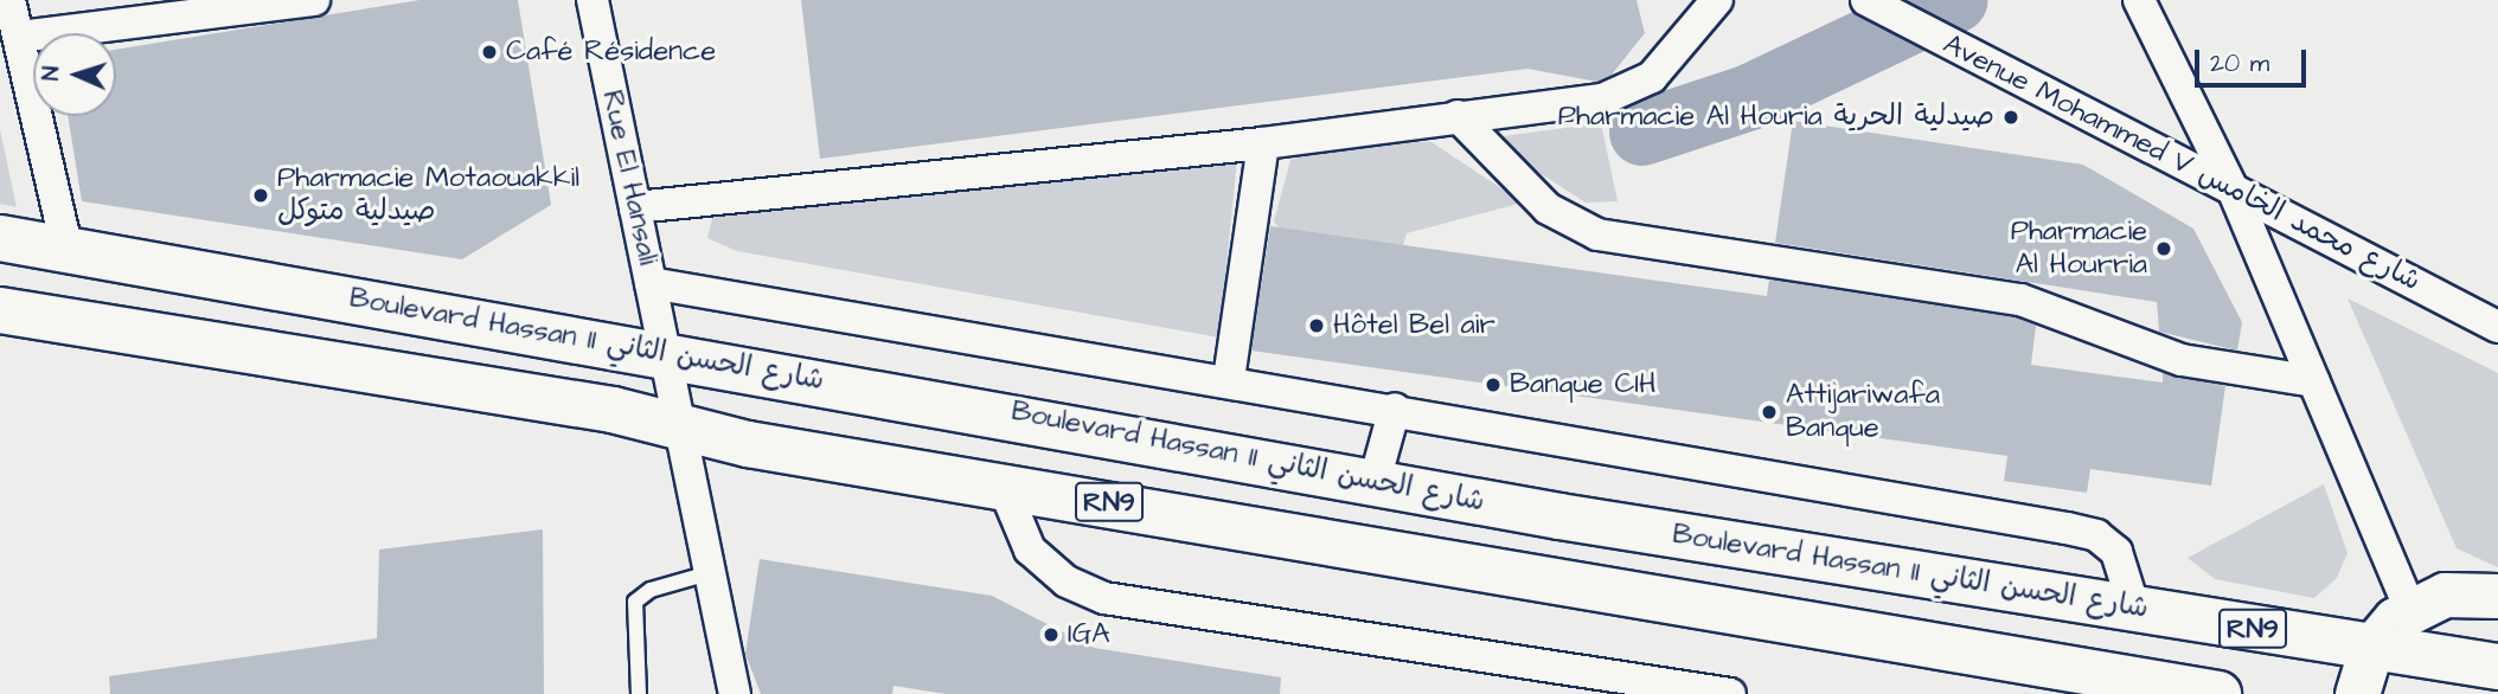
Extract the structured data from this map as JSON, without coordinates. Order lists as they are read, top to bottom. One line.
{"streets":{"main road":["Boulevard Hassan II شارع الحسن الثاني","RN9"],"street":["Avenue Mohammed V شارع محمد الخامس","Rue El Hansali"]},"crossings":[["Rue El Hansali","Boulevard Hassan II شارع الحسن الثاني"],["Rue El Hansali","RN9"]],"places":["Café Résidence","Pharmacie Al Houria صيدلية الحرية","Pharmacie Motaouakkil صيدلية متوكل","Pharmacie Al Hourria","Hôtel Bel air","Banque CIH","Attijariwafa Banque","IGA"],"scale_bar":"20 m","north":"left"}
